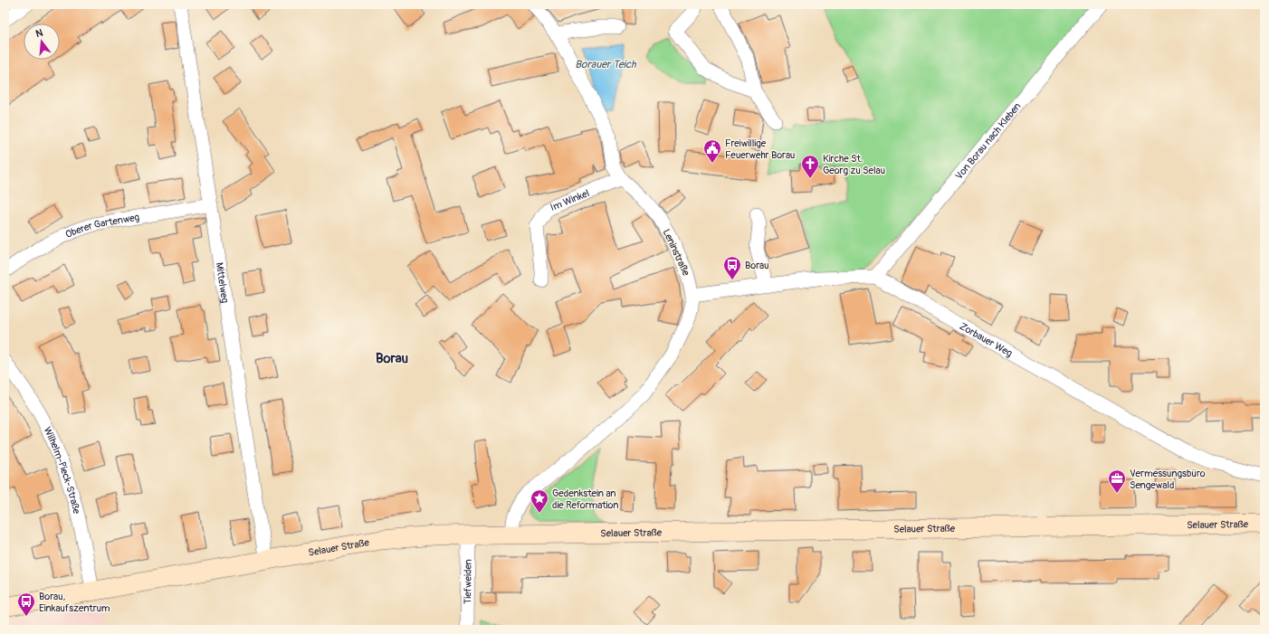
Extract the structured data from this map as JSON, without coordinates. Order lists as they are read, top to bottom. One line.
{"streets":{"main road":["Selauer Straße"],"street":["Von Borau nach Kleben","Im Winkel","Oberer Gartenweg","Leninstraße","Mittelweg","Zorbauer Weg","Wilhelm-Pieck-Straße","Tiefweiden"]},"crossings":[["Von Borau nach Kleben","Zorbauer Weg"],["Im Winkel","Leninstraße"],["Oberer Gartenweg","Mittelweg"],["Leninstraße","Selauer Straße"],["Mittelweg","Selauer Straße"],["Wilhelm-Pieck-Straße","Selauer Straße"],["Selauer Straße","Tiefweiden"]],"districts":["Borau"],"water":["Borauer Teich"],"places":{"public building":["Freiwillige Feuerwehr Borau"],"church":["Kirche St. Georg zu Selau"],"bus stop":["Borau","Borau, Einkaufszentrum"],"office":["Vermessungsbüro Sengewald"],"place":["Gedenkstein an die Reformation"]},"north":"top"}
